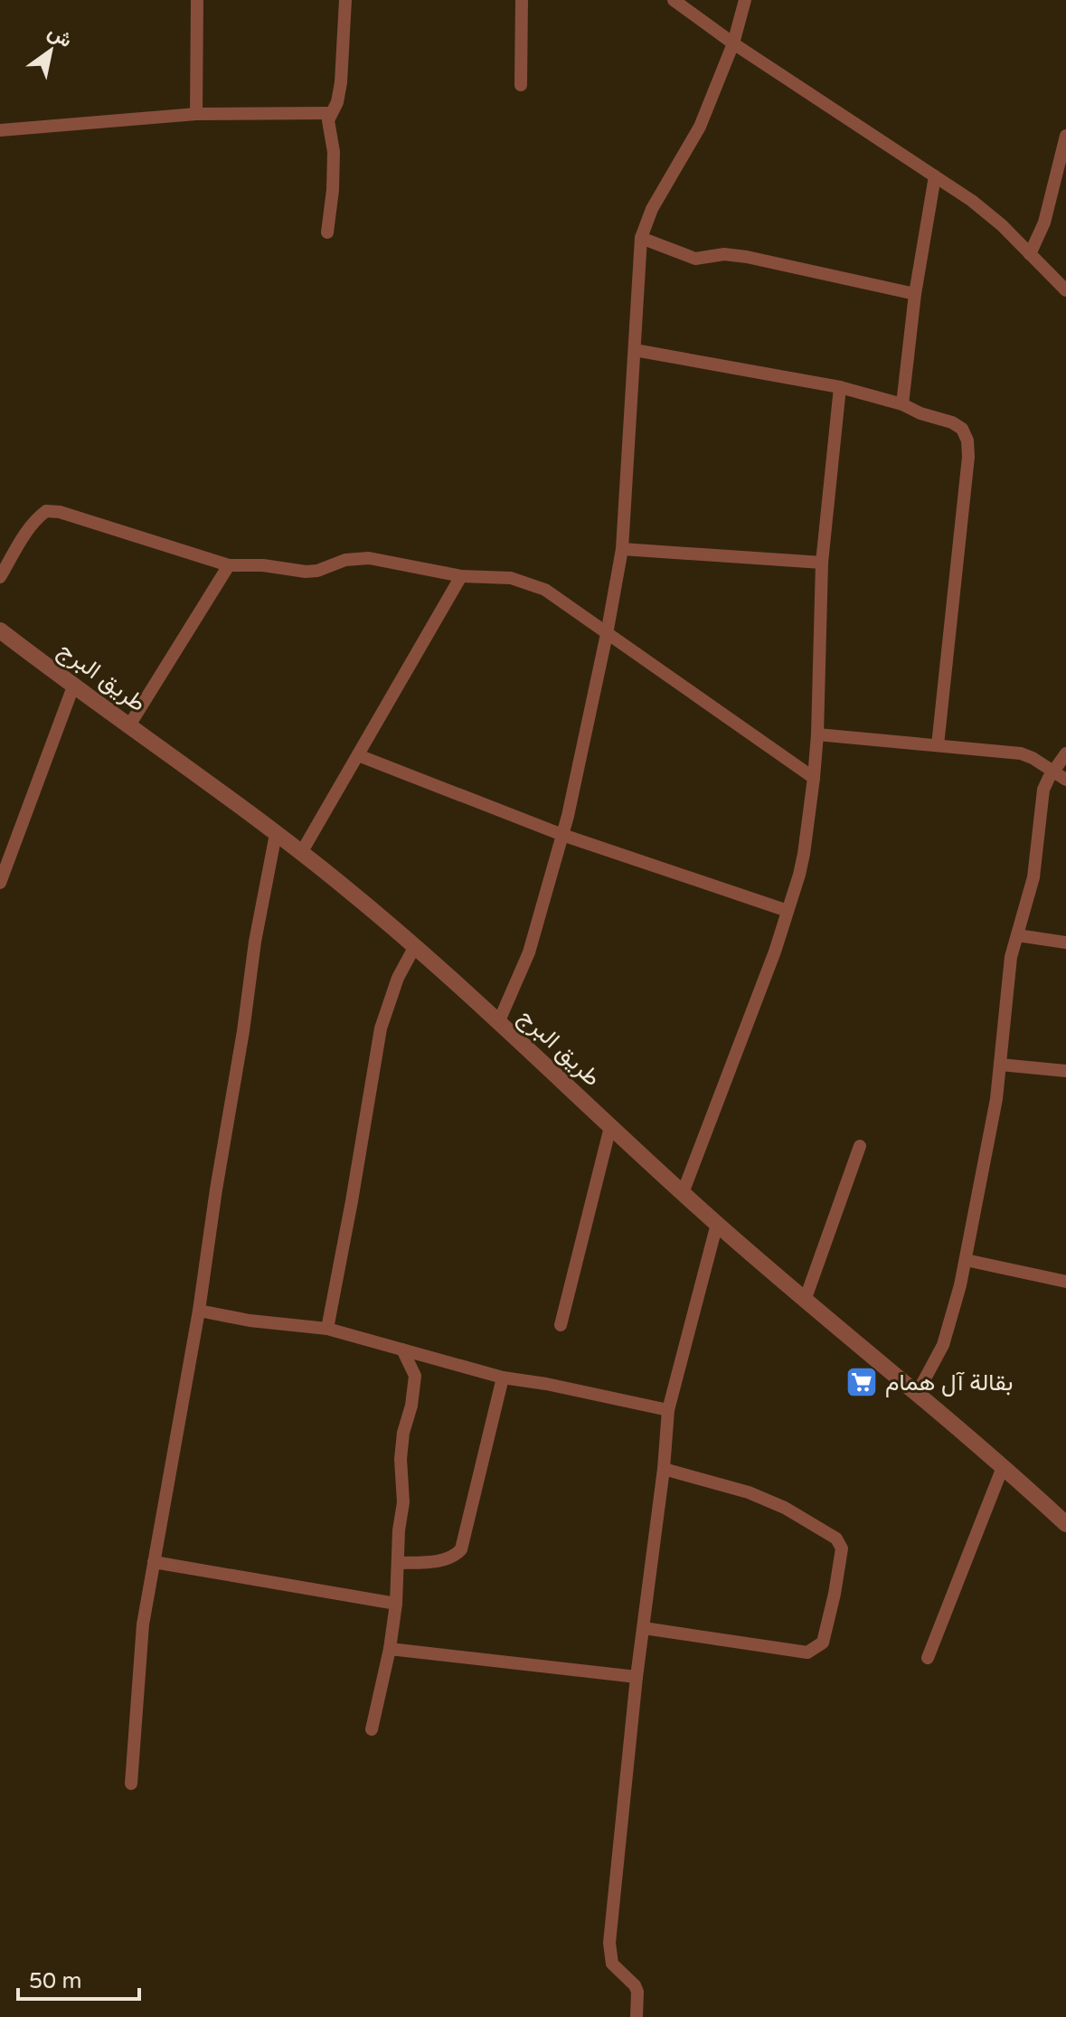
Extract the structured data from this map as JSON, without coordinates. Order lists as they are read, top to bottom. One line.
{"streets":{"street":["طريق البرج"]},"places":{"supermarket":["بقالة آل همام"]},"scale_bar":"50 m","north":"top right"}
